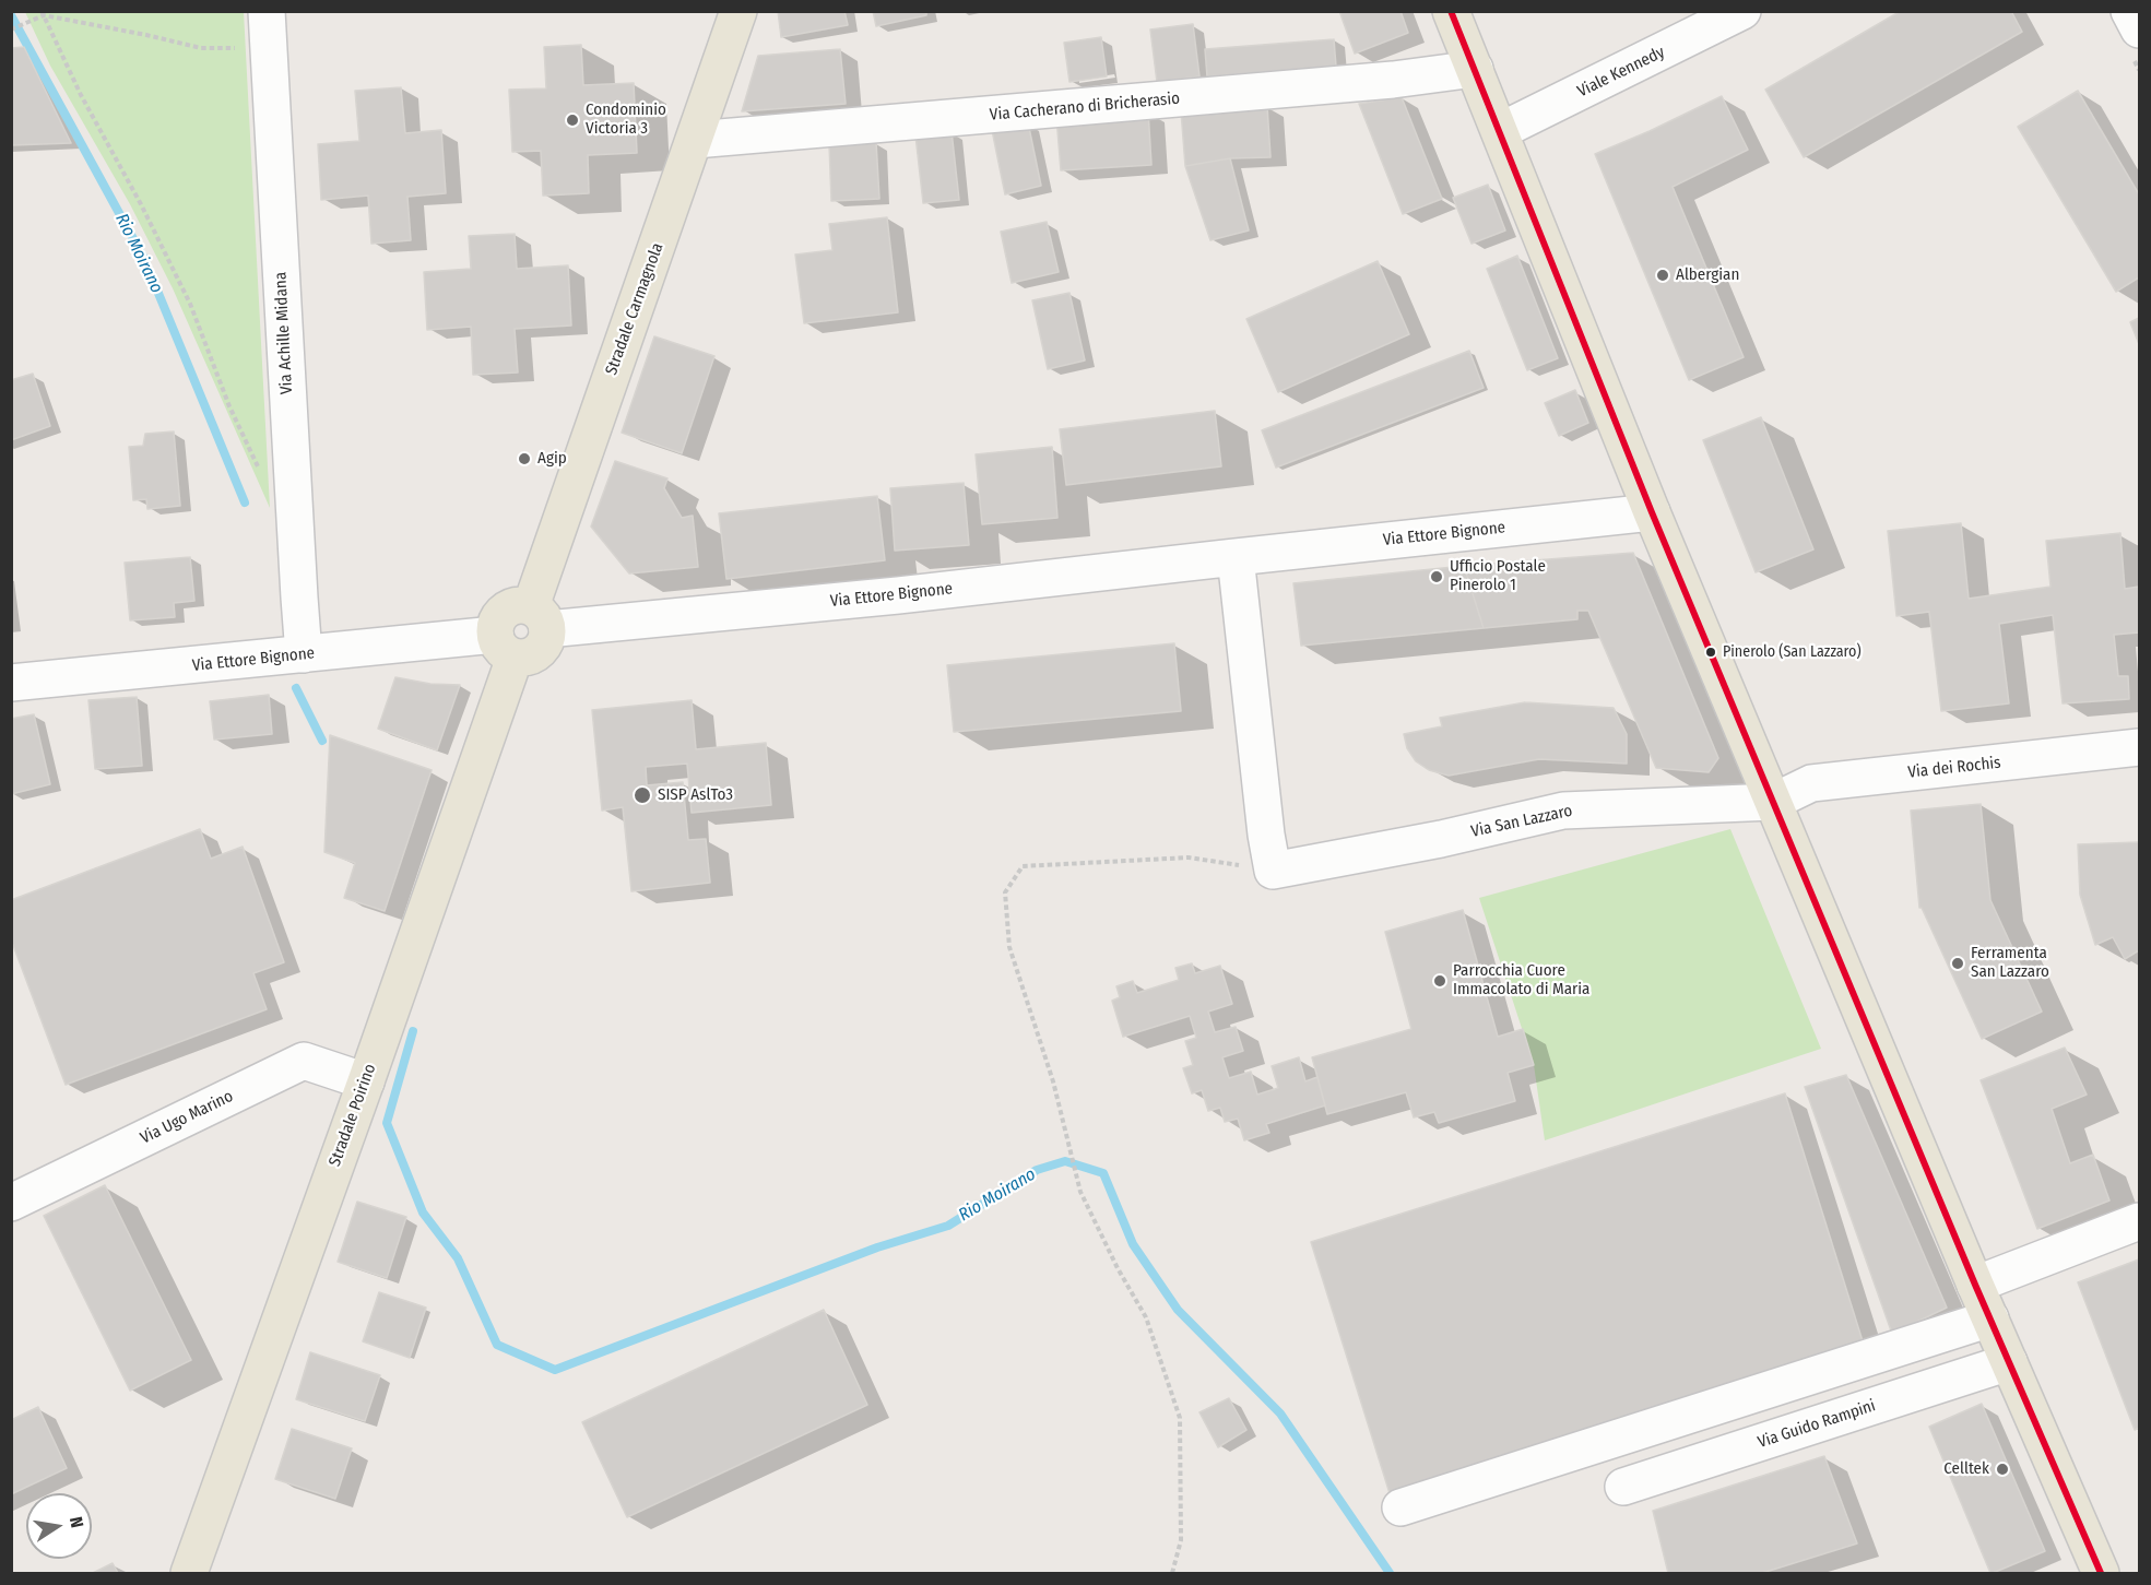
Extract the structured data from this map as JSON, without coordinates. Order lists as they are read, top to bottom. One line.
{"streets":{"main road":["Stradale Carmagnola","Stradale Poirino"],"street":["Viale Kennedy","Via Cacherano di Bricherasio","Via Achille Midana","Via Ettore Bignone","Via dei Rochis","Via San Lazzaro","Via Ugo Marino","Via Guido Rampini"]},"crossings":[["Via Cacherano di Bricherasio","Stradale Carmagnola"],["Stradale Carmagnola","Via Ettore Bignone"],["Stradale Carmagnola","Stradale Poirino"],["Via Achille Midana","Via Ettore Bignone"],["Via Ettore Bignone","Stradale Poirino"],["Via dei Rochis","Via San Lazzaro"],["Stradale Poirino","Via Ugo Marino"]],"water":["Rio Moirano"],"places":["Condominio Victoria 3","Albergian","Agip","Ufficio Postale Pinerolo 1","Pinerolo (San Lazzaro)","SISP AslTo3","Ferramenta San Lazzaro","Parrocchia Cuore Immacolato di Maria","Celltek"],"north":"right"}
